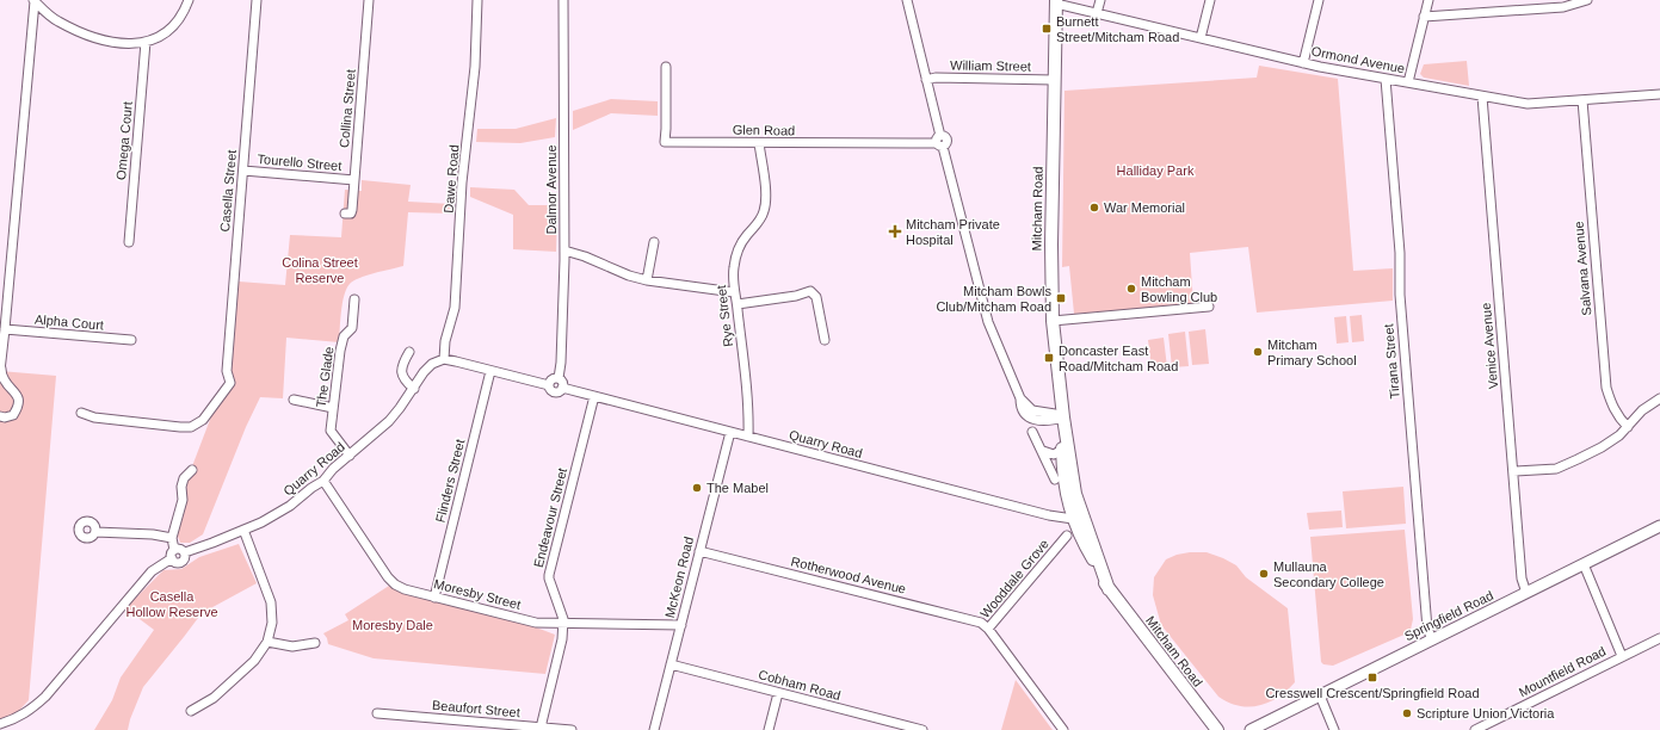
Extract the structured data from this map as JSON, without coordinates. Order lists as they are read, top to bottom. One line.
{"streets":{"main road":["Mitcham Road","Springfield Road"],"street":["Ormond Avenue","William Street","Collina Street","Glen Road","Omega Court","Tourello Street","Dawe Road","Dalmor Avenue","Casella Street","Salvana Avenue","Rye Street","Alpha Court","Venice Avenue","Tirana Street","The Glade","Quarry Road","Flinders Street","Endeavour Street","Rotherwood Avenue","McKeon Road","Wooddale Grove","Moresby Street","Mountfield Road","Cobham Road","Beaufort Street"]},"crossings":[["Ormond Avenue","Mitcham Road"],["Ormond Avenue","Salvana Avenue"],["Ormond Avenue","Venice Avenue"],["Ormond Avenue","Tirana Street"],["William Street","Mitcham Road"],["Collina Street","Tourello Street"],["Glen Road","Rye Street"],["Tourello Street","Casella Street"],["Dawe Road","Quarry Road"],["Dalmor Avenue","Quarry Road"],["Mitcham Road","Quarry Road"],["Rye Street","Quarry Road"],["Venice Avenue","Springfield Road"],["Tirana Street","Springfield Road"],["The Glade","Quarry Road"],["Quarry Road","Flinders Street"],["Quarry Road","Endeavour Street"],["Quarry Road","McKeon Road"],["Quarry Road","Moresby Street"],["Flinders Street","Moresby Street"],["Endeavour Street","Moresby Street"],["Endeavour Street","Beaufort Street"],["Rotherwood Avenue","McKeon Road"],["Rotherwood Avenue","Wooddale Grove"],["McKeon Road","Moresby Street"],["McKeon Road","Cobham Road"]],"parks":["Halliday Park","Colina Street Reserve","Casella Hollow Reserve","Moresby Dale"],"places":{"transit":["Burnett Street/Mitcham Road","Mitcham Bowls Club/Mitcham Road","Doncaster East Road/Mitcham Road","Cresswell Crescent/Springfield Road"],"other":["War Memorial","Mitcham Bowling Club","Mitcham Primary School","The Mabel","Mullauna Secondary College","Scripture Union Victoria"],"health":["Mitcham Private Hospital"]}}
